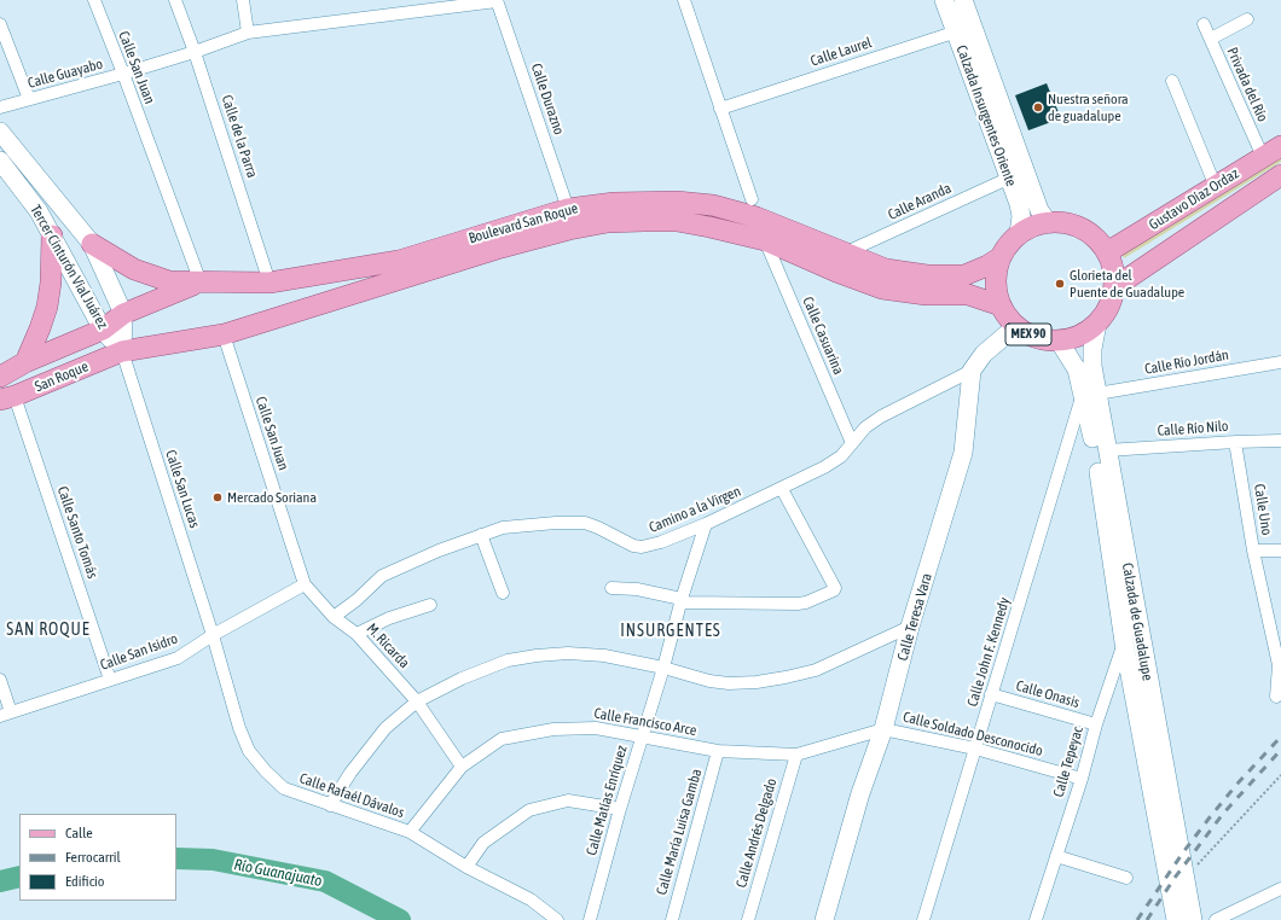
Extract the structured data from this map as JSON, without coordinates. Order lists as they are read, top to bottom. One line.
{"streets":{"main road":["Calzada Insurgentes Oriente","Gustavo Díaz Ordaz","Boulevard San Roque","Tercer Cinturón Vial Juárez","MEX 90","San Roque","Calle Teresa Vara","Calzada de Guadalupe"],"street":["Calle Laurel","Calle San Juan","Calle Guayabo","Privada del Río","Calle Durazno","Calle de la Parra","Calle Aranda","Calle Casuarina","Calle Río Jordán","Calle Río Nilo","Calle San Lucas","Camino a la Virgen","Calle Uno","Calle Santo Tomás","M. Ricarda","Calle San Isidro","Calle John F. Kennedy","Calle Onasis","Calle Francisco Arce","Calle Soldado Desconocido","Calle Tepeyac","Calle Rafaél Dávalos","Calle Matías Enríquez","Calle María Luisa Gamba","Calle Andrés Delgado"]},"crossings":[["Calle Laurel","Calzada Insurgentes Oriente"],["Calle San Juan","Calle Guayabo"],["Calle San Juan","Boulevard San Roque"],["Calle San Juan","Camino a la Virgen"],["Calle San Juan","M. Ricarda"],["Calle San Juan","Calle San Isidro"],["Calle Guayabo","Calle Durazno"],["Calle Guayabo","Calle de la Parra"],["Privada del Río","Gustavo Díaz Ordaz"],["Calle Durazno","Boulevard San Roque"],["Calzada Insurgentes Oriente","Gustavo Díaz Ordaz"],["Calzada Insurgentes Oriente","Calle Aranda"],["Calzada Insurgentes Oriente","Boulevard San Roque"],["Calzada Insurgentes Oriente","MEX 90"],["Calzada Insurgentes Oriente","Calzada de Guadalupe"],["Calle de la Parra","Boulevard San Roque"],["Gustavo Díaz Ordaz","Boulevard San Roque"],["Gustavo Díaz Ordaz","MEX 90"],["Gustavo Díaz Ordaz","Calzada de Guadalupe"],["Calle Aranda","Boulevard San Roque"],["Boulevard San Roque","Tercer Cinturón Vial Juárez"],["Boulevard San Roque","MEX 90"],["Boulevard San Roque","Calle Casuarina"],["Boulevard San Roque","San Roque"],["Boulevard San Roque","Calle San Lucas"],["Boulevard San Roque","Calzada de Guadalupe"],["Tercer Cinturón Vial Juárez","San Roque"],["Tercer Cinturón Vial Juárez","Calle San Lucas"],["MEX 90","Calzada de Guadalupe"],["Calle Casuarina","Camino a la Virgen"],["Calle Río Jordán","Calzada de Guadalupe"],["Calle Río Jordán","Calle John F. Kennedy"],["San Roque","Calle San Lucas"],["San Roque","Calle Santo Tomás"],["Calle Río Nilo","Calle Uno"],["Calle Río Nilo","Calzada de Guadalupe"],["Calle San Lucas","Calle San Isidro"],["Calle San Lucas","Calle Rafaél Dávalos"],["Camino a la Virgen","Calle Teresa Vara"],["Camino a la Virgen","M. Ricarda"],["Camino a la Virgen","Calle Matías Enríquez"],["Calle Santo Tomás","Calle San Isidro"],["Calle Teresa Vara","Calle Francisco Arce"],["Calle Teresa Vara","Calle Soldado Desconocido"],["Calzada de Guadalupe","Calle John F. Kennedy"],["Calzada de Guadalupe","Calle Tepeyac"],["M. Ricarda","Calle Francisco Arce"],["Calle San Isidro","Calle Rafaél Dávalos"],["Calle John F. Kennedy","Calle Onasis"],["Calle John F. Kennedy","Calle Soldado Desconocido"],["Calle Onasis","Calle Tepeyac"],["Calle Francisco Arce","Calle Soldado Desconocido"],["Calle Francisco Arce","Calle Rafaél Dávalos"],["Calle Francisco Arce","Calle Matías Enríquez"],["Calle Francisco Arce","Calle María Luisa Gamba"],["Calle Francisco Arce","Calle Andrés Delgado"],["Calle Soldado Desconocido","Calle Tepeyac"]],"districts":["SAN ROQUE","INSURGENTES"],"water":["Río Guanajuato"],"places":["Nuestra señora de guadalupe","Glorieta del Puente de Guadalupe","Mercado Soriana"],"legend":["Calle","Ferrocarril","Edificio"]}
